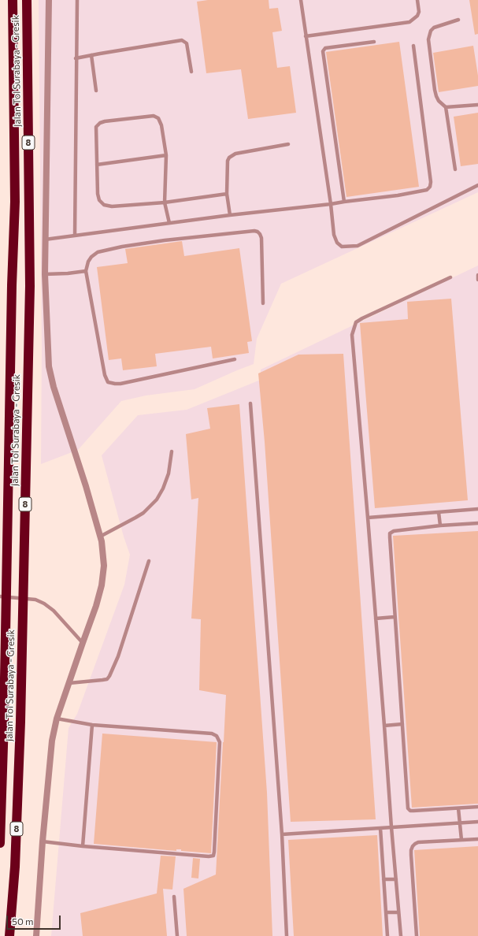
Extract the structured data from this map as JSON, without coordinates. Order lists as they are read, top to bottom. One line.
{"streets":{"highway":["Jalan Tol Surabaya - Gresik","8"]},"scale_bar":"50 m"}
